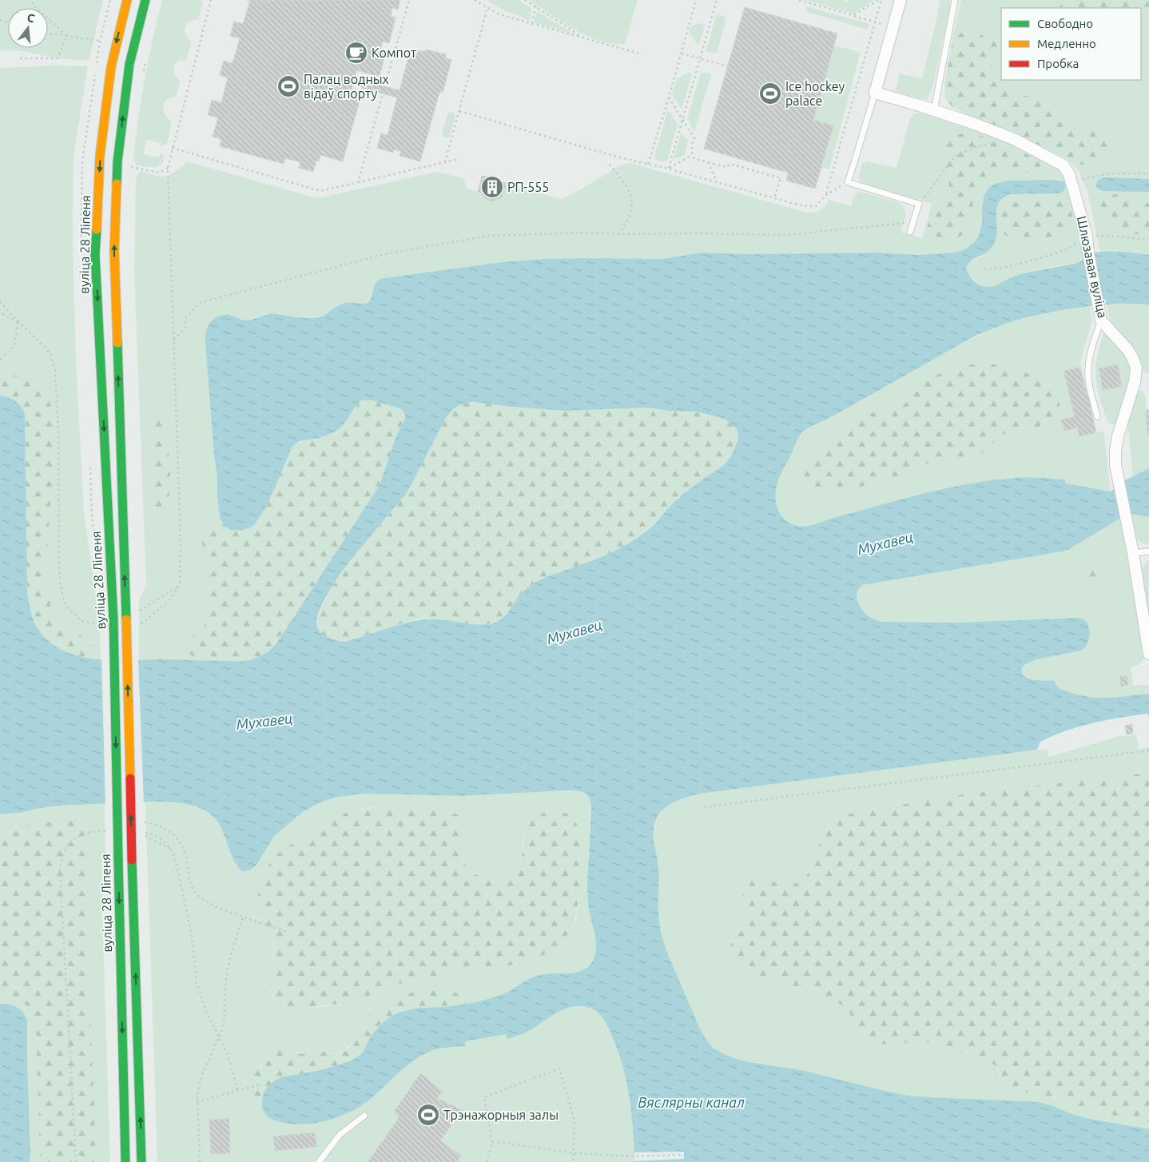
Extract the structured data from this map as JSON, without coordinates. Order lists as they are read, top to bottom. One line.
{"streets":{"main road":["вуліца 28 Ліпеня"],"street":["Шлюзавая вуліца"]},"water":["Мухавец","Вяслярны канал"],"places":{"cafe":["Компот"],"sports":["Палац водных відаў спорту","Ice hockey palace","Трэнажорныя залы"],"building":["РП-555"]},"legend":["Свободно","Медленно","Пробка"],"north":"top"}
